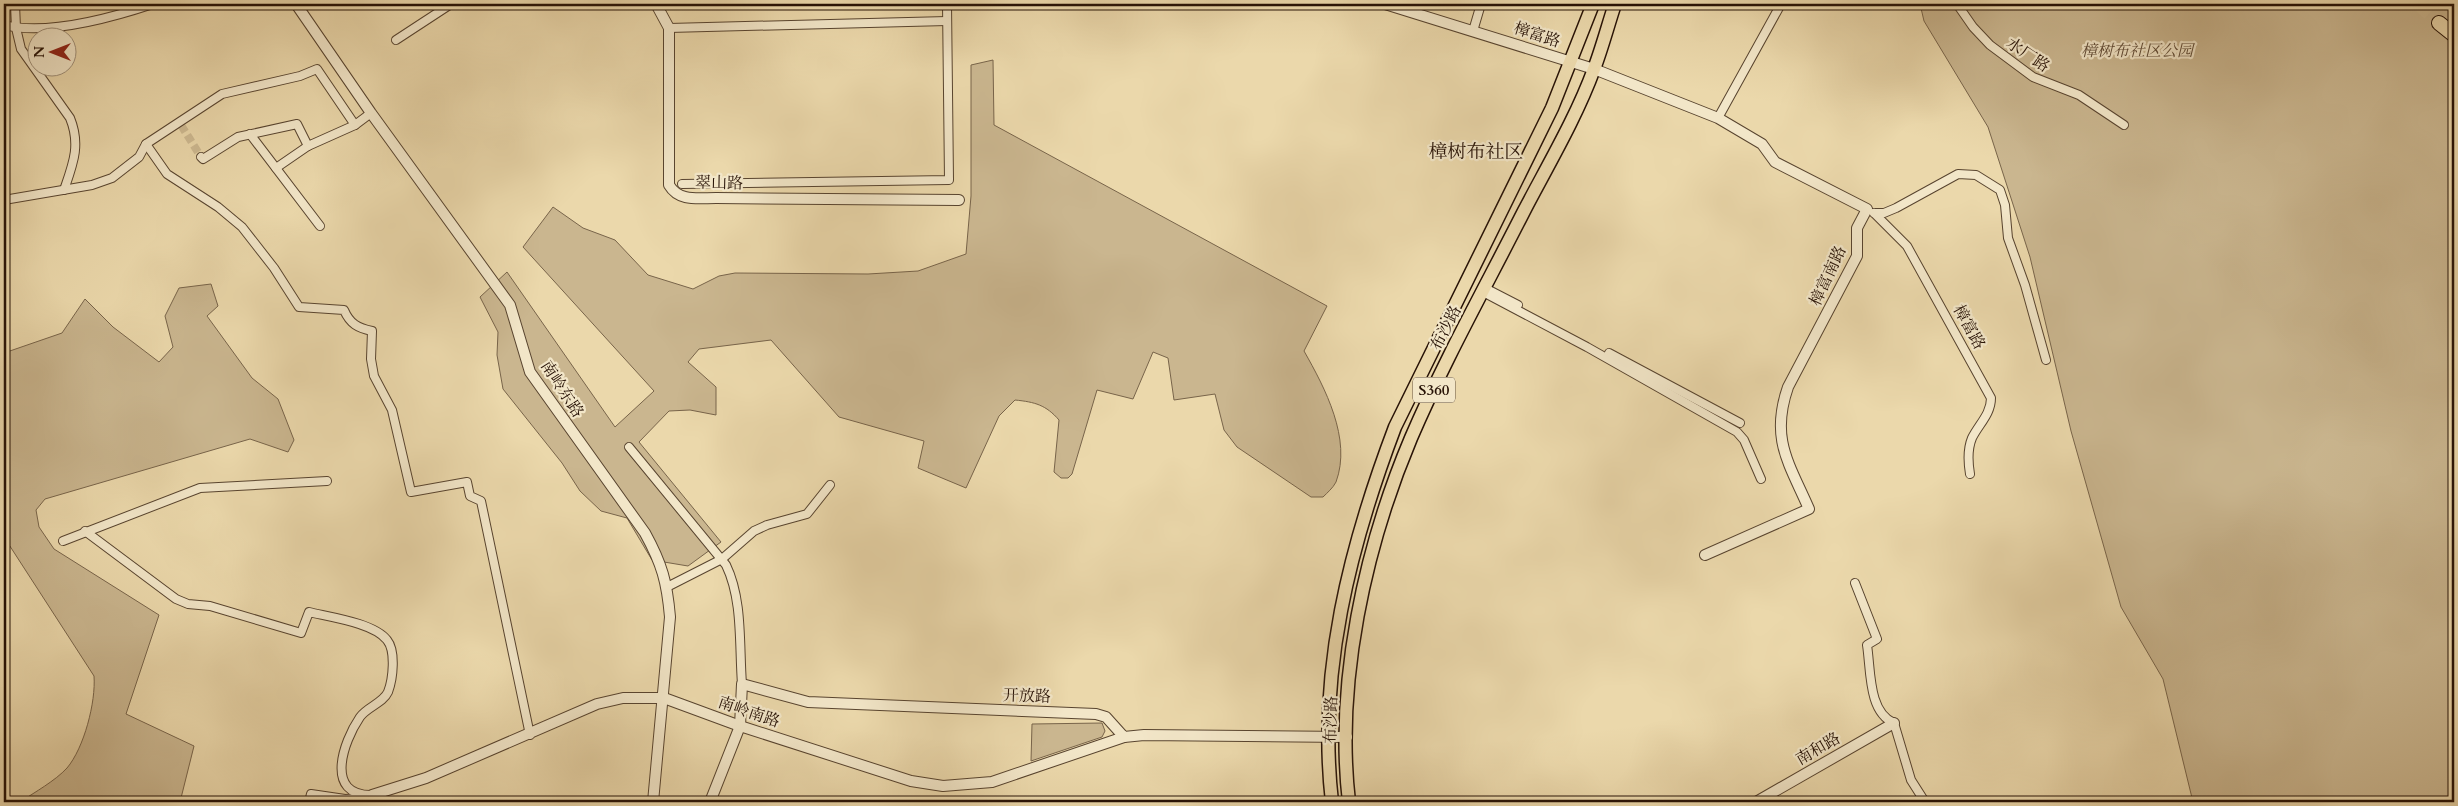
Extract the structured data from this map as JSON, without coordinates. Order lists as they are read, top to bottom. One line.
{"streets":{"main road":["布沙路","S360"],"street":["樟富路","水厂路","翠山路","樟富南路","南岭东路","开放路","南岭南路","南和路"]},"crossings":[["樟富路","樟富南路"],["樟富路","布沙路"],["南岭东路","南岭南路"],["开放路","南岭南路"]],"districts":["樟树布社区"],"parks":["樟树布社区公园"],"north":"left"}
